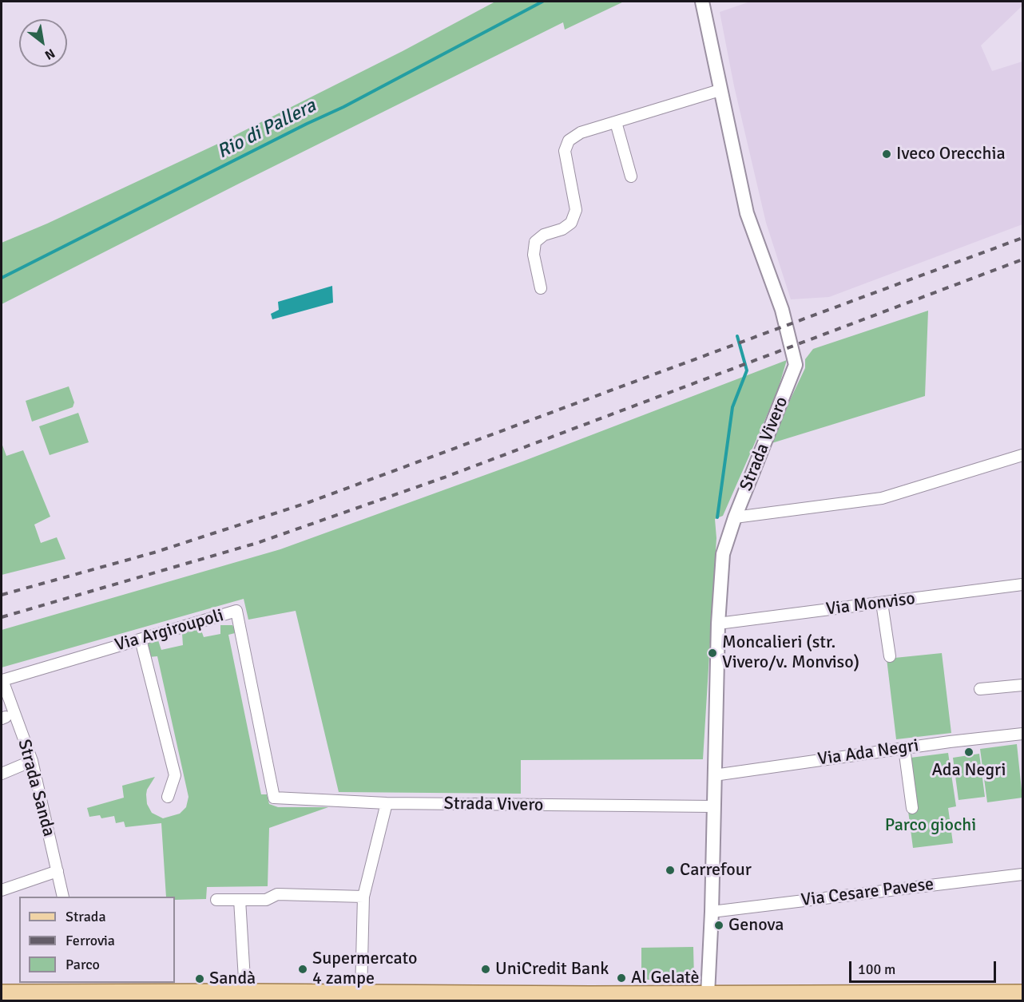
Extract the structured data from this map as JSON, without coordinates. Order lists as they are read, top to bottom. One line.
{"streets":{"street":["Strada Vivero","Via Monviso","Via Argiroupoli","Via Ada Negri","Strada Sanda","Via Cesare Pavese"]},"crossings":[["Strada Vivero","Via Monviso"],["Strada Vivero","Via Argiroupoli"],["Strada Vivero","Via Ada Negri"],["Strada Vivero","Via Cesare Pavese"],["Via Argiroupoli","Strada Sanda"]],"water":["Rio di Pallera"],"parks":["Parco giochi"],"places":["Iveco Orecchia","Moncalieri (str. Vivero/v. Monviso)","Ada Negri","Carrefour","Genova","Supermercato 4 zampe","UniCredit Bank","Al Gelatè","Sandà"],"legend":["Strada","Ferrovia","Parco"],"scale_bar":"100 m","north":"bottom right"}
